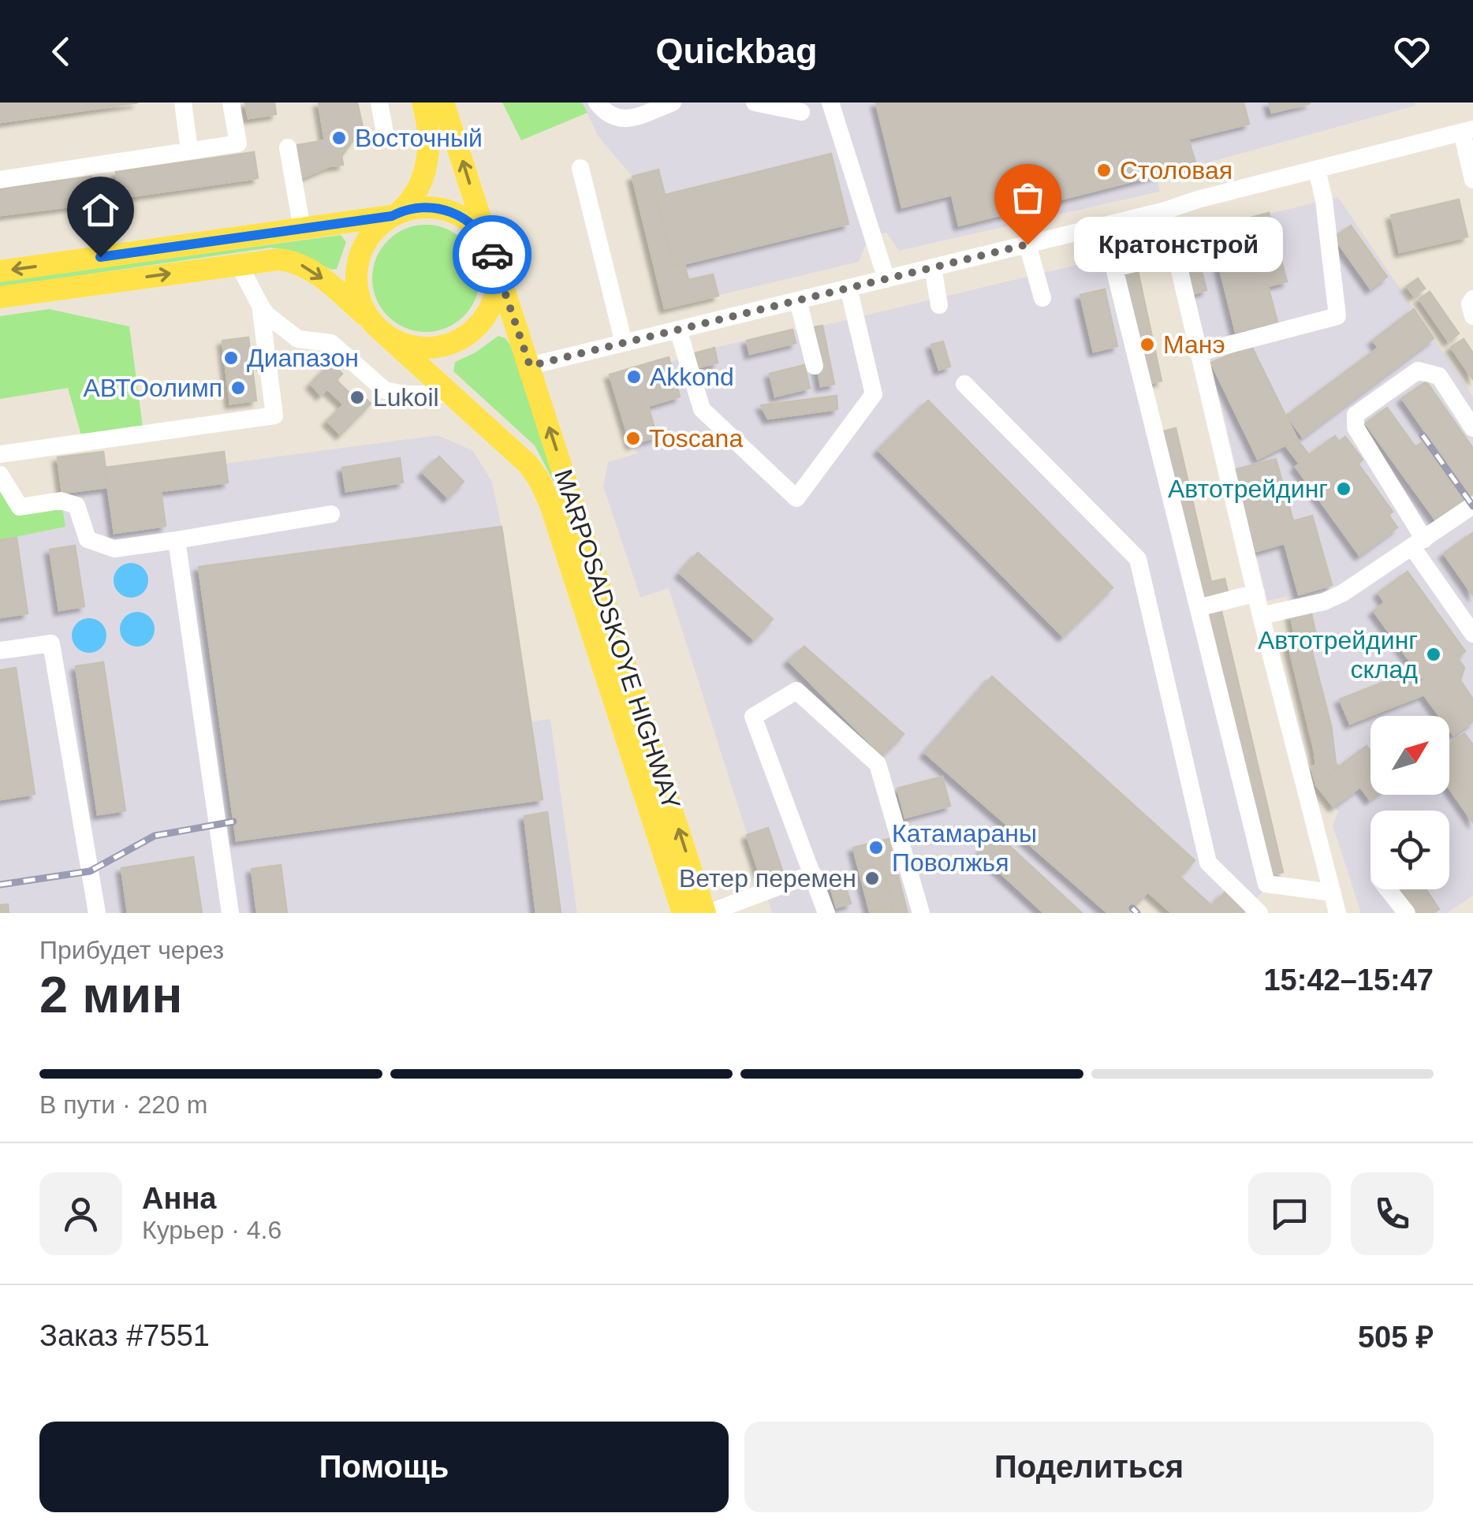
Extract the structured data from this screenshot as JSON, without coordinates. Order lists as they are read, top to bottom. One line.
{"streets":{"main road":["MARPOSADSKOYE HIGHWAY"]},"places":["Восточный","Столовая","Кратонстрой","Манэ","Диапазон","Akkond","АВТОолимп","Lukoil","Toscana","Автотрейдинг","Автотрейдинг склад","Катамараны Поволжья","Ветер перемен"],"north":"top right","page":{"header":"Quickbag","bubble":"Кратонстрой","heading":["2 мин","Прибудет через","15:42–15:47"],"panel":["Анна","Курьер · 4.6","Заказ #7551","505 ₽"],"bar":"В пути · 220 m","buttons":["Помощь","Поделиться"]}}
